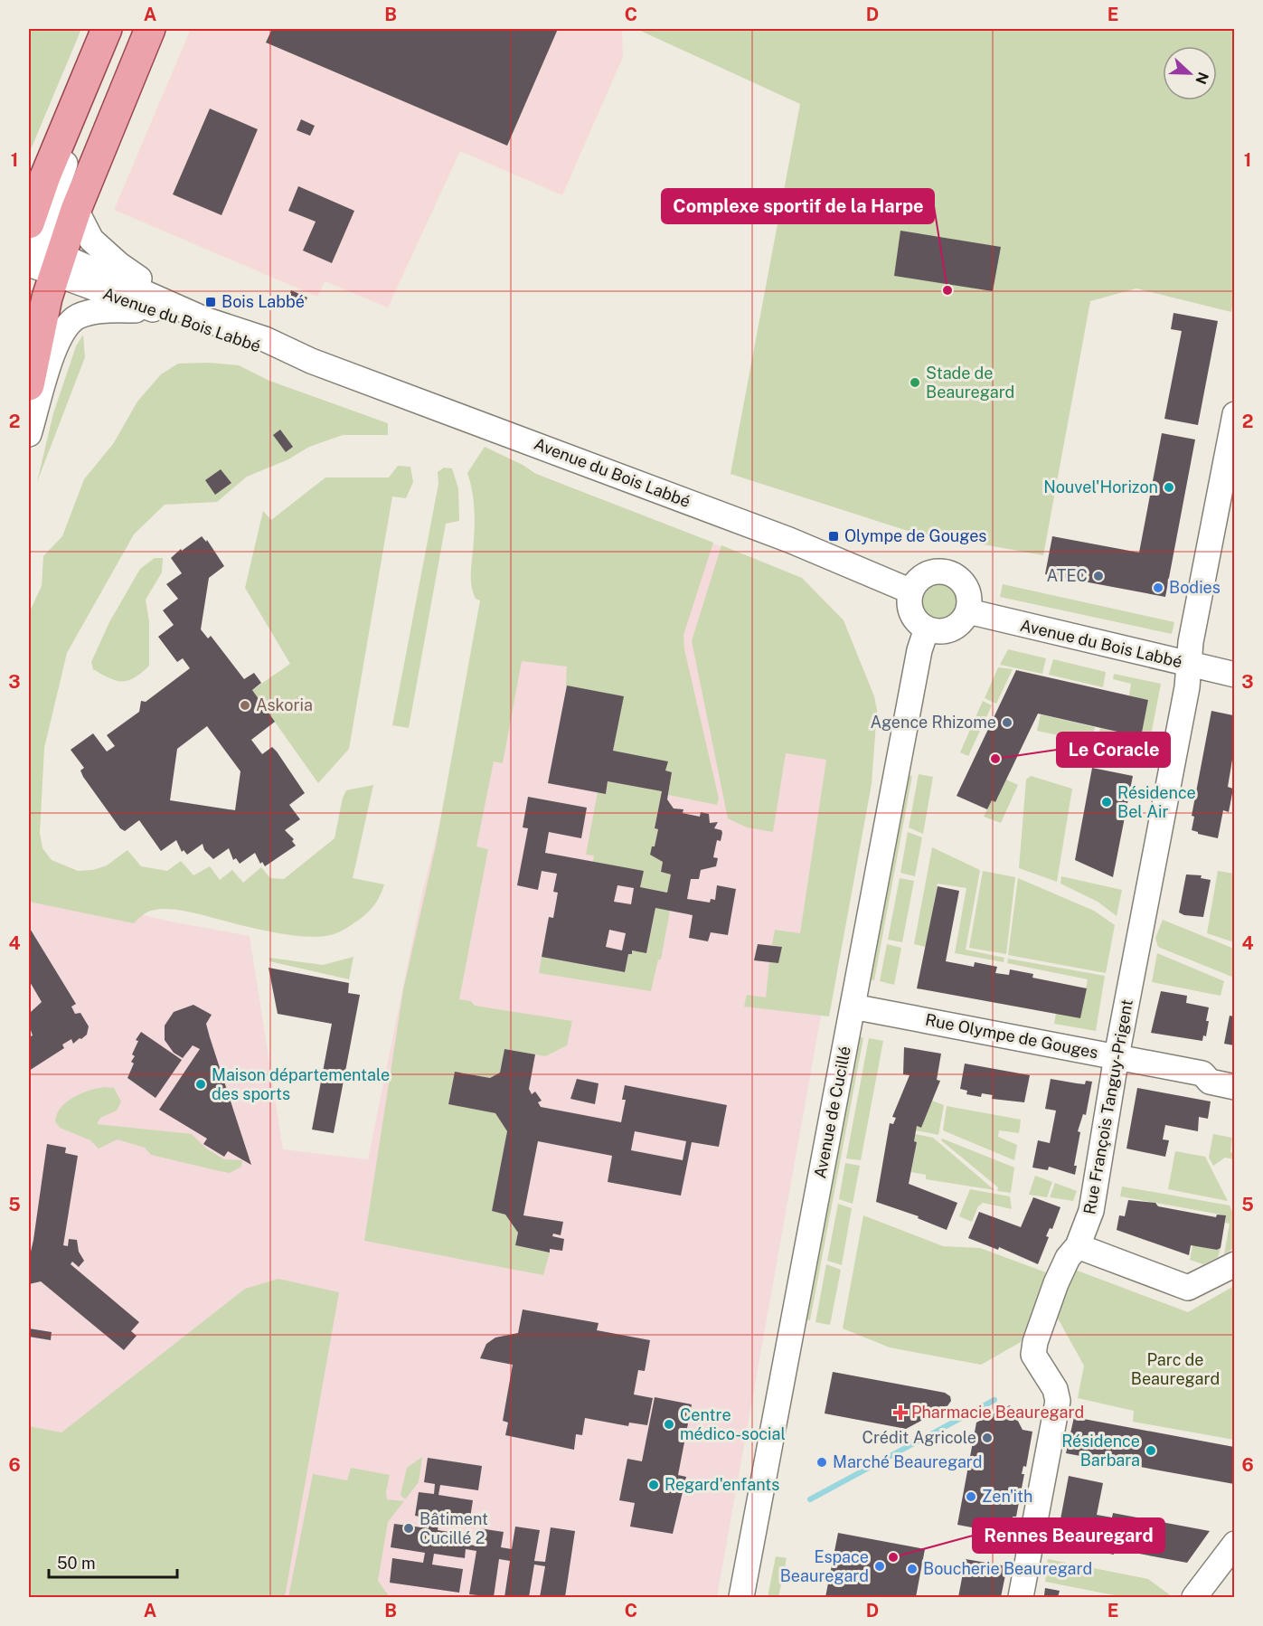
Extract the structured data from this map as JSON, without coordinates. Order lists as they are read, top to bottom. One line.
{"streets":{"street":["Avenue du Bois Labbé","Rue Olympe de Gouges","Rue François Tanguy-Prigent","Avenue de Cucillé"]},"crossings":[["Avenue du Bois Labbé","Rue François Tanguy-Prigent"],["Avenue du Bois Labbé","Avenue de Cucillé"],["Rue Olympe de Gouges","Rue François Tanguy-Prigent"],["Rue Olympe de Gouges","Avenue de Cucillé"]],"parks":["Parc de Beauregard"],"places":{"other":["Complexe sportif de la Harpe","Stade de Beauregard","Nouvel'Horizon","ATEC","Bodies","Askoria","Agence Rhizome","Le Coracle","Résidence Bel Air","Maison départementale des sports","Centre médico-social","Crédit Agricole","Résidence Barbara","Marché Beauregard","Regard'enfants","Zen'ith","Bâtiment Cucillé 2","Rennes Beauregard","Espace Beauregard","Boucherie Beauregard"],"transit":["Bois Labbé","Olympe de Gouges"],"health":["Pharmacie Beauregard"]},"scale_bar":"50 m","north":"right","grid":{"columns":["A","B","C","D","E"],"rows":["1","2","3","4","5","6"]}}
